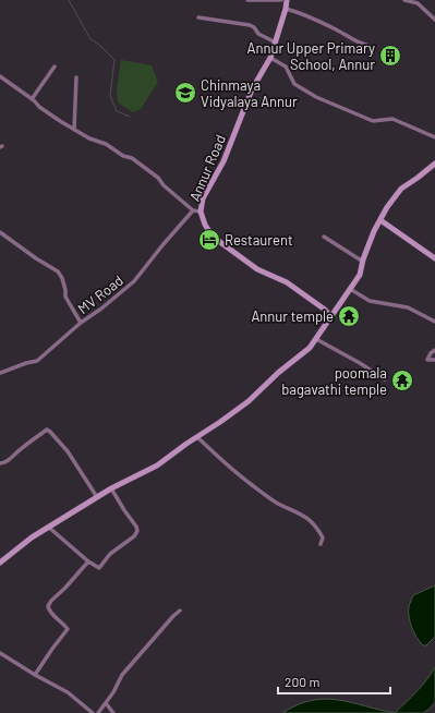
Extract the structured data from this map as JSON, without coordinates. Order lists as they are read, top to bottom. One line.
{"streets":{"main road":["Annur Road"],"street":["MV Road"]},"places":{"building":["Annur Upper Primary School, Annur"],"school or university":["Chinmaya Vidyalaya Annur"],"hotel":["Restaurent"],"temple":["Annur temple","poomala bagavathi temple"]},"scale_bar":"200 m"}
